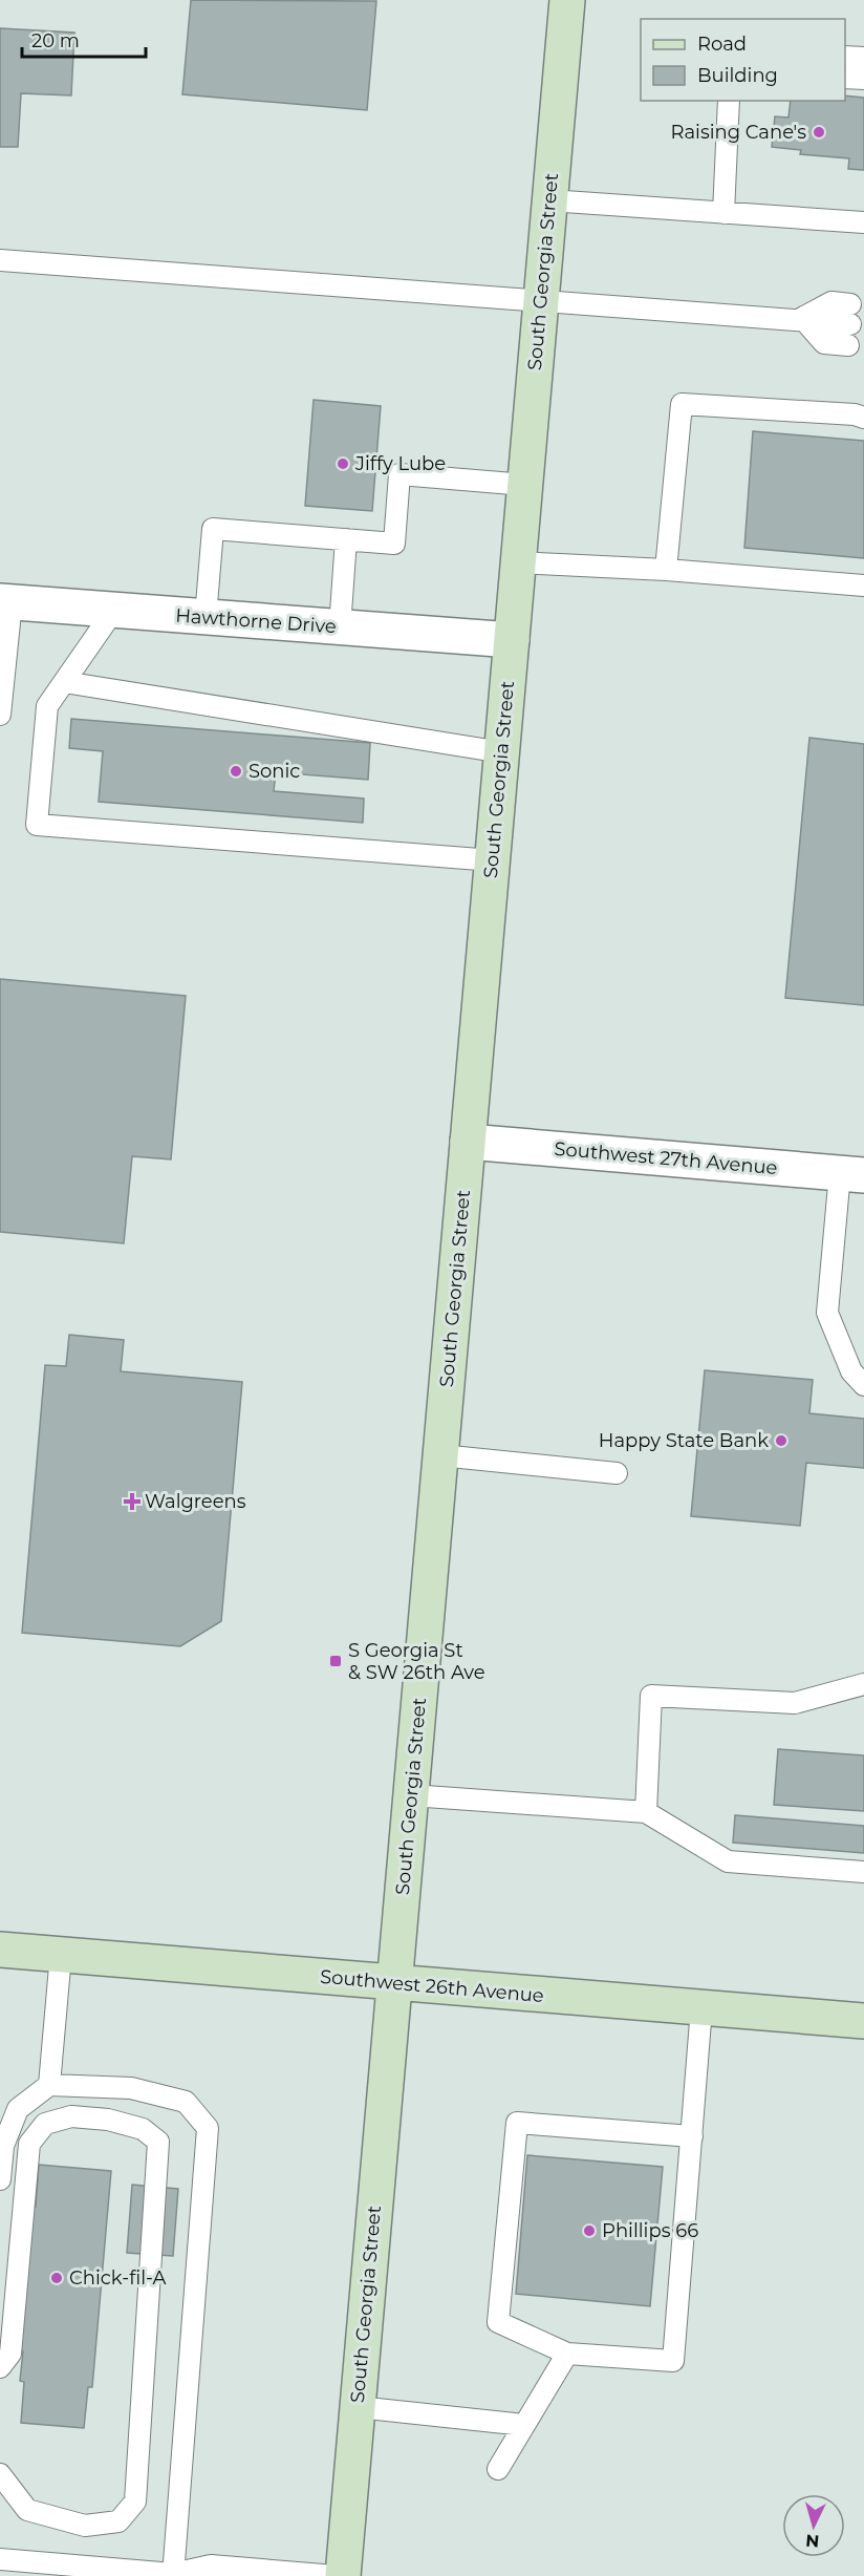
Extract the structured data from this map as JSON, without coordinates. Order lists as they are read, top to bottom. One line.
{"streets":{"main road":["South Georgia Street","Southwest 26th Avenue"],"street":["Hawthorne Drive","Southwest 27th Avenue"]},"crossings":[["South Georgia Street","Hawthorne Drive"],["South Georgia Street","Southwest 27th Avenue"],["South Georgia Street","Southwest 26th Avenue"]],"places":{"other":["Raising Cane's","Jiffy Lube","Sonic","Happy State Bank","Phillips 66","Chick-fil-A"],"health":["Walgreens"],"transit":["S Georgia St & SW 26th Ave"]},"legend":["Road","Building"],"scale_bar":"20 m","north":"bottom"}
